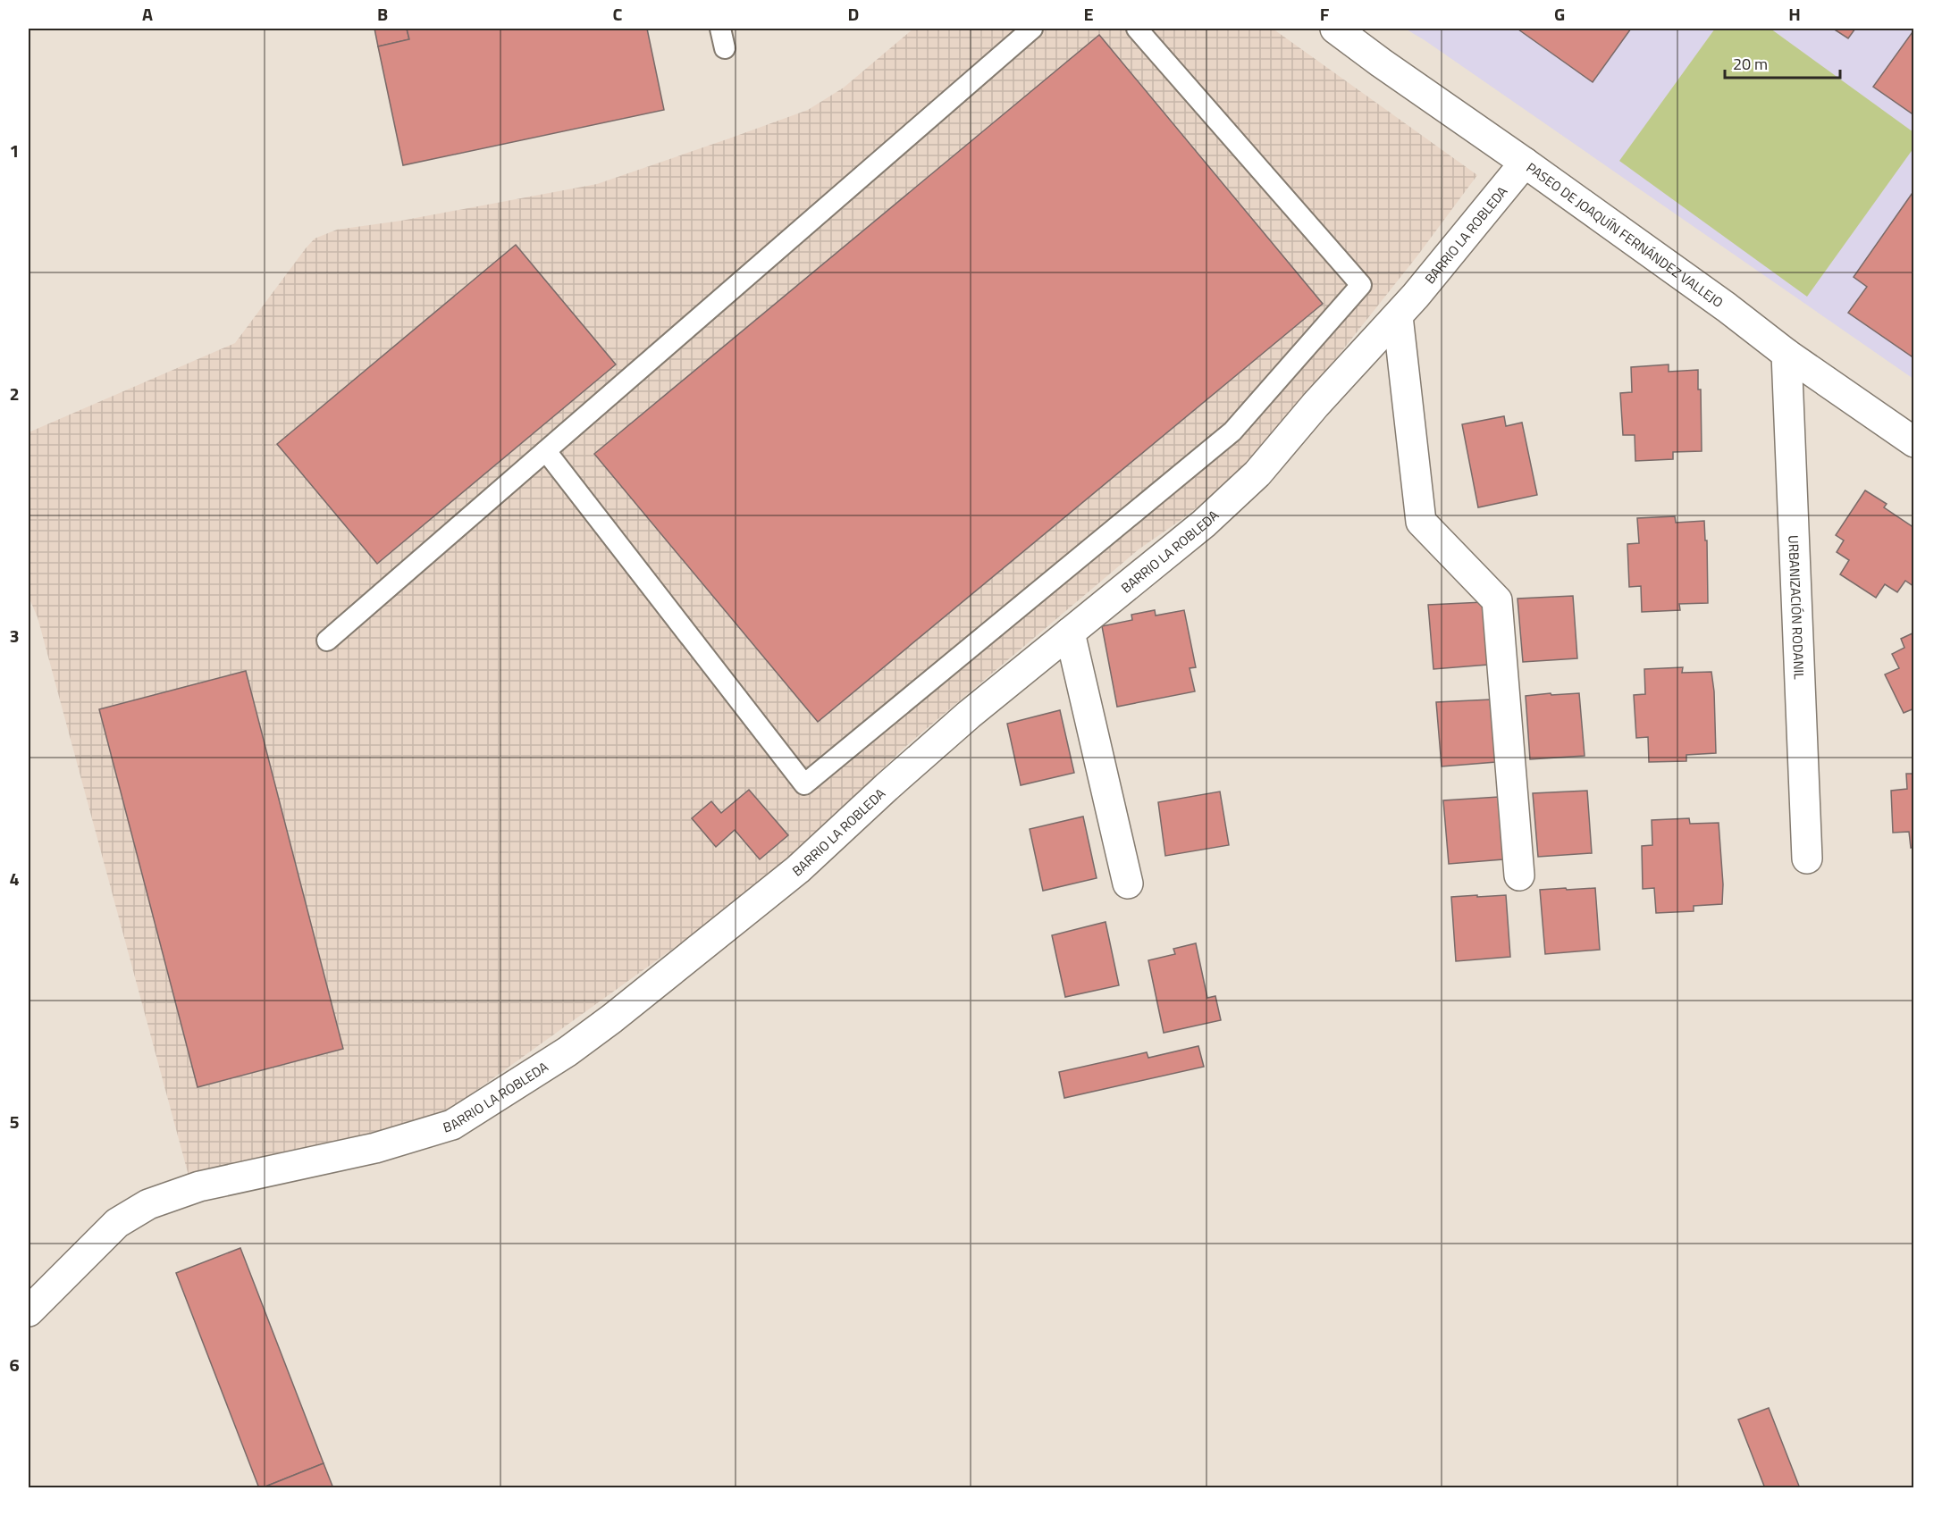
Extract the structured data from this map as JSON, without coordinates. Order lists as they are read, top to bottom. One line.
{"streets":{"street":["BARRIO LA ROBLEDA","PASEO DE JOAQUÍN FERNÁNDEZ VALLEJO","URBANIZACIÓN RODANIL"]},"crossings":[["BARRIO LA ROBLEDA","PASEO DE JOAQUÍN FERNÁNDEZ VALLEJO"],["PASEO DE JOAQUÍN FERNÁNDEZ VALLEJO","URBANIZACIÓN RODANIL"]],"scale_bar":"20 m","grid":{"columns":["A","B","C","D","E","F","G","H"],"rows":["1","2","3","4","5","6"]}}
